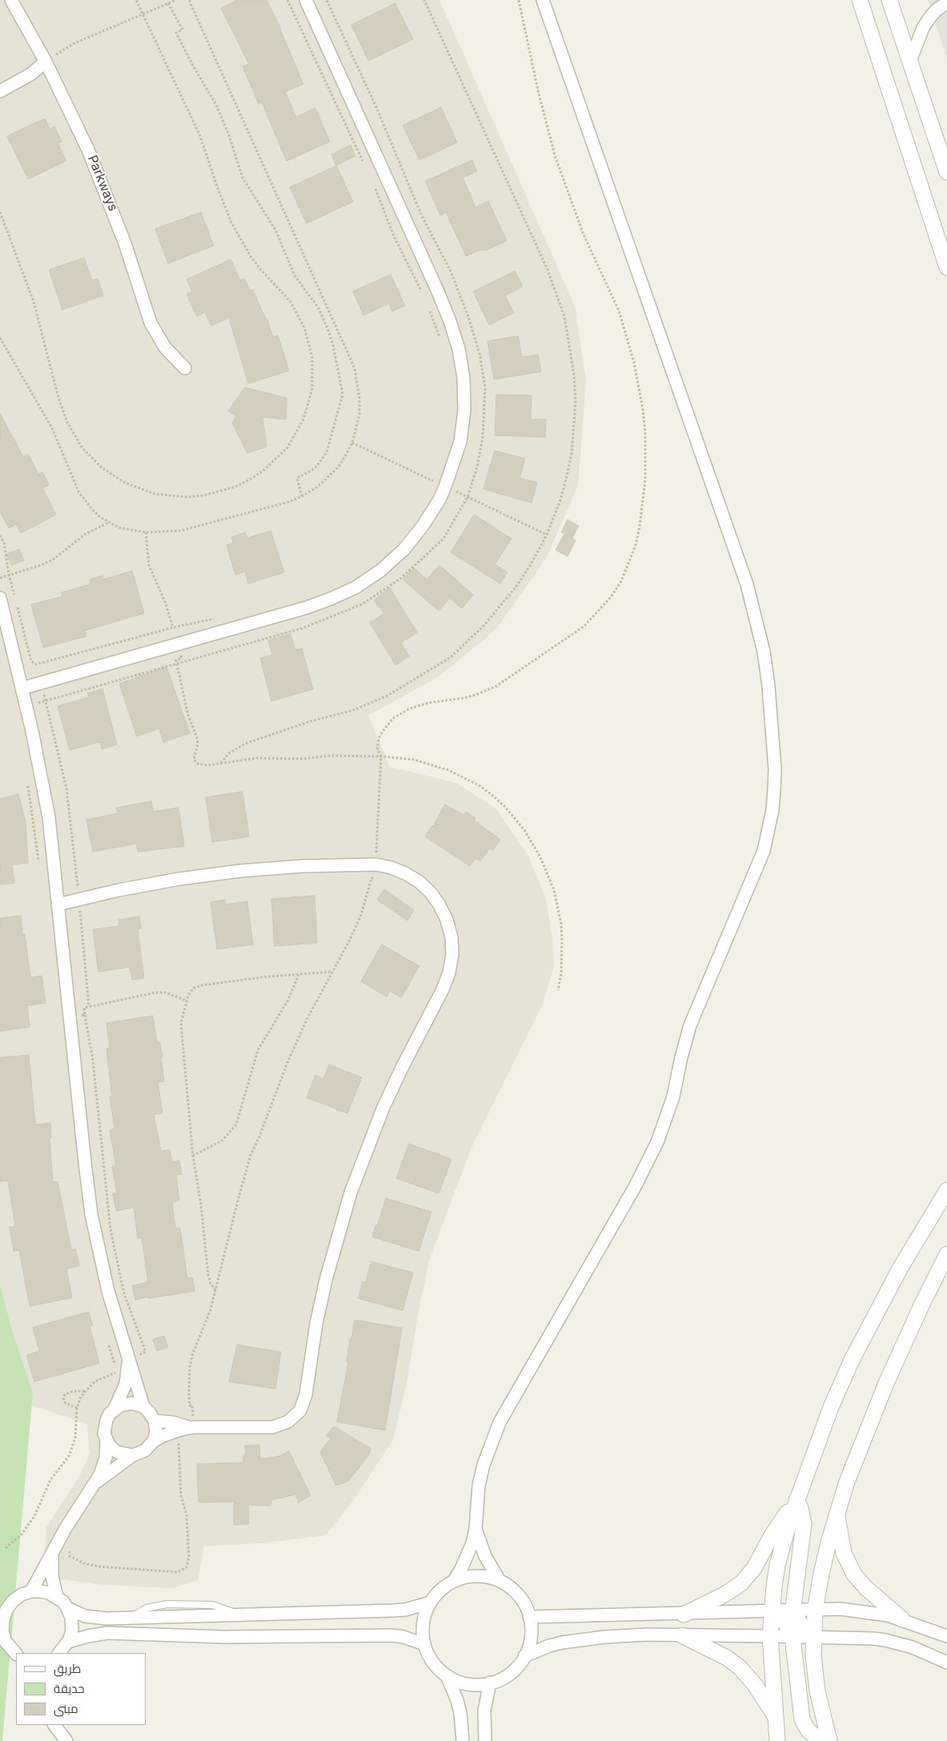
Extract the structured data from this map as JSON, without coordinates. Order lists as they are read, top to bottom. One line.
{"streets":{"street":["Parkways"]},"legend":["طريق","حديقة","مبنى"]}
